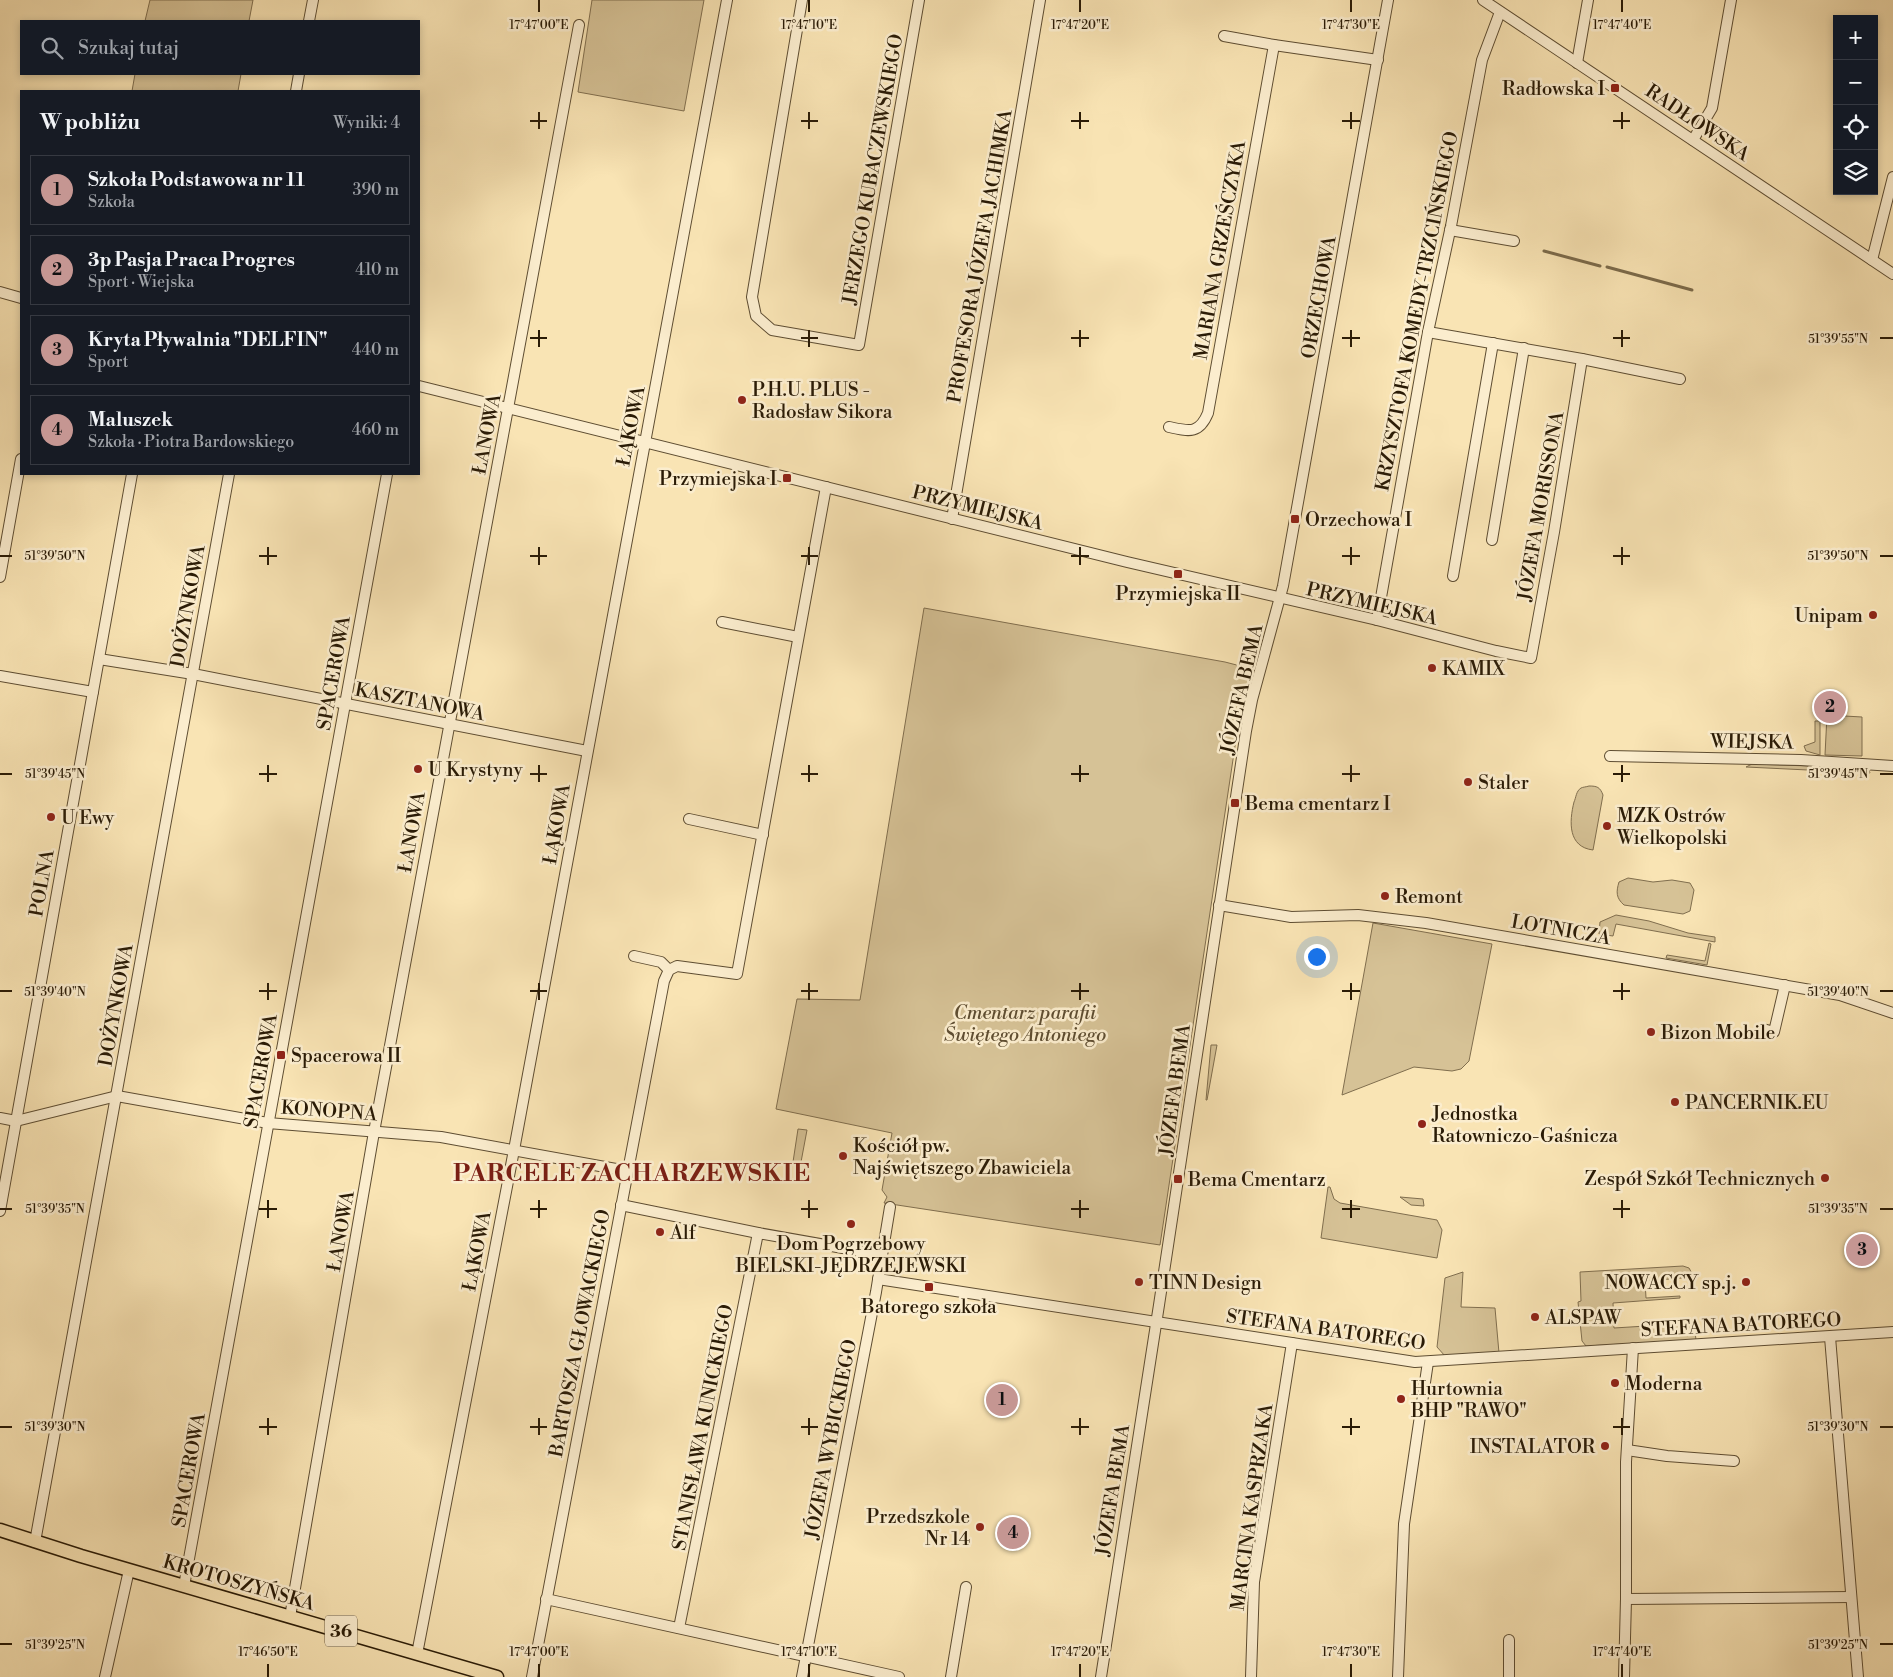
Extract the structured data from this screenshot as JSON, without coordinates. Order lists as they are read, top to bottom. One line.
{"streets":{"main road":["KROTOSZYŃSKA","36"],"street":["RADŁOWSKA","JERZEGO KUBACZEWSKIEGO","MARIANA GRZEŚCZYKA","PROFESORA JÓZEFA JACHIMKA","ORZECHOWA","KRZYSZTOFA KOMEDY-TRZCIŃSKIEGO","ŁĄKOWA","ŁANOWA","JÓZEFA MORISSONA","PRZYMIEJSKA","DOŻYNKOWA","SPACEROWA","JÓZEFA BEMA","KASZTANOWA","WIEJSKA","POLNA","LOTNICZA","KONOPNA","STEFANA BATOREGO","BARTOSZA GŁOWACKIEGO","STANISŁAWA KUNICKIEGO","JÓZEFA WYBICKIEGO","MARCINA KASPRZAKA"]},"crossings":[["RADŁOWSKA","KRZYSZTOFA KOMEDY-TRZCIŃSKIEGO"],["PROFESORA JÓZEFA JACHIMKA","PRZYMIEJSKA"],["ORZECHOWA","PRZYMIEJSKA"],["ORZECHOWA","JÓZEFA BEMA"],["KRZYSZTOFA KOMEDY-TRZCIŃSKIEGO","PRZYMIEJSKA"],["ŁĄKOWA","PRZYMIEJSKA"],["ŁĄKOWA","KASZTANOWA"],["ŁĄKOWA","KONOPNA"],["ŁĄKOWA","KROTOSZYŃSKA"],["ŁANOWA","PRZYMIEJSKA"],["ŁANOWA","KASZTANOWA"],["ŁANOWA","KONOPNA"],["ŁANOWA","KROTOSZYŃSKA"],["JÓZEFA MORISSONA","PRZYMIEJSKA"],["PRZYMIEJSKA","JÓZEFA BEMA"],["DOŻYNKOWA","KASZTANOWA"],["DOŻYNKOWA","KONOPNA"],["DOŻYNKOWA","KROTOSZYŃSKA"],["SPACEROWA","KASZTANOWA"],["SPACEROWA","KONOPNA"],["SPACEROWA","KROTOSZYŃSKA"],["JÓZEFA BEMA","LOTNICZA"],["JÓZEFA BEMA","STEFANA BATOREGO"],["KASZTANOWA","POLNA"],["POLNA","KONOPNA"],["KONOPNA","BARTOSZA GŁOWACKIEGO"],["STEFANA BATOREGO","JÓZEFA WYBICKIEGO"],["STEFANA BATOREGO","MARCINA KASPRZAKA"]],"districts":["PARCELE ZACHARZEWSKIE"],"parks":["Cmentarz parafii Świętego Antoniego"],"places":{"transit":["Radłowska I","Przymiejska I","Orzechowa I","Przymiejska II","Bema cmentarz I","Spacerowa II","Bema Cmentarz","Batorego szkoła"],"other":["P.H.U. PLUS - Radosław Sikora","Unipam","KAMIX","U Krystyny","Staler","U Ewy","MZK Ostrów Wielkopolski","Remont","Bizon Mobile","PANCERNIK.EU","Jednostka Ratowniczo-Gaśnicza","Kościół pw. Najświętszego Zbawiciela","Zespół Szkół Technicznych","Dom Pogrzebowy BIELSKI-JĘDRZEJEWSKI","Alf","TINN Design","NOWACCY sp.j.","ALSPAW","Moderna","Hurtownia BHP \"RAWO\"","INSTALATOR","Przedszkole Nr 14"]},"page":{"map_buttons":["+","−"],"search":"Szukaj tutaj","heading":["W pobliżu","Wyniki: 4"],"list":[{"mark":"1","name":"Szkoła Podstawowa nr 11","note":"Szkoła","value":"390 m"},{"mark":"2","name":"3p Pasja Praca Progres","note":"Sport · Wiejska","value":"410 m"},{"mark":"3","name":"Kryta Pływalnia \"DELFIN\"","note":"Sport","value":"440 m"},{"mark":"4","name":"Maluszek","note":"Szkoła · Piotra Bardowskiego","value":"460 m"}],"pins":["2","3","1","4"]},"coordinates":["17°47'00\"E","17°47'10\"E","17°47'20\"E","17°47'30\"E","17°47'40\"E","51°39'55\"N","51°39'50\"N","51°39'45\"N","51°39'40\"N","51°39'35\"N","51°39'30\"N","51°39'25\"N","17°46'50\"E"]}
